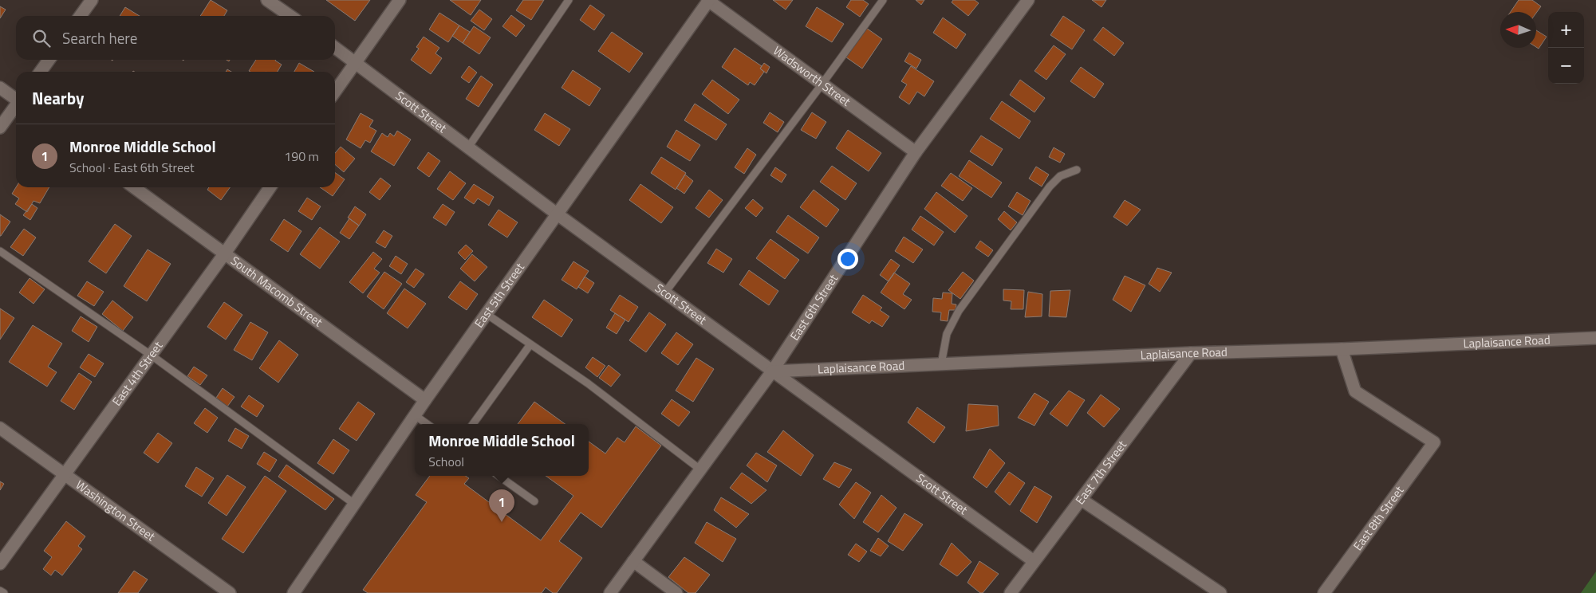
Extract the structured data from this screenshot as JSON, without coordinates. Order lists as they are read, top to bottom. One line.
{"streets":{"street":["Wadsworth Street","Scott Street","South Macomb Street","East 5th Street","East 6th Street","Laplaisance Road","East 4th Street","East 7th Street","Washington Street","East 8th Street"]},"crossings":[["Wadsworth Street","East 5th Street"],["Wadsworth Street","East 6th Street"],["Scott Street","East 5th Street"],["Scott Street","East 6th Street"],["Scott Street","Laplaisance Road"],["Scott Street","East 7th Street"],["South Macomb Street","East 5th Street"],["South Macomb Street","East 4th Street"],["East 6th Street","Laplaisance Road"],["Laplaisance Road","East 7th Street"],["Laplaisance Road","East 8th Street"],["East 4th Street","Washington Street"]],"north":"left","page":{"map_buttons":["+","−"],"search":"Search here","heading":"Nearby","list":[{"mark":"1","name":"Monroe Middle School","note":"School · East 6th Street","value":"190 m"}],"popup":["Monroe Middle School","School"],"pins":"1"}}
